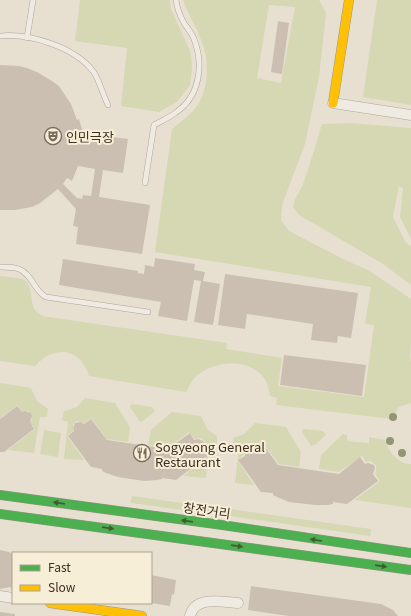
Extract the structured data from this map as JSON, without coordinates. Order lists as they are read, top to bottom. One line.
{"streets":{"main road":["창전거리"]},"places":{"theatre":["인민극장"],"restaurant":["Sogyeong General Restaurant"]},"legend":["Fast","Slow"]}
